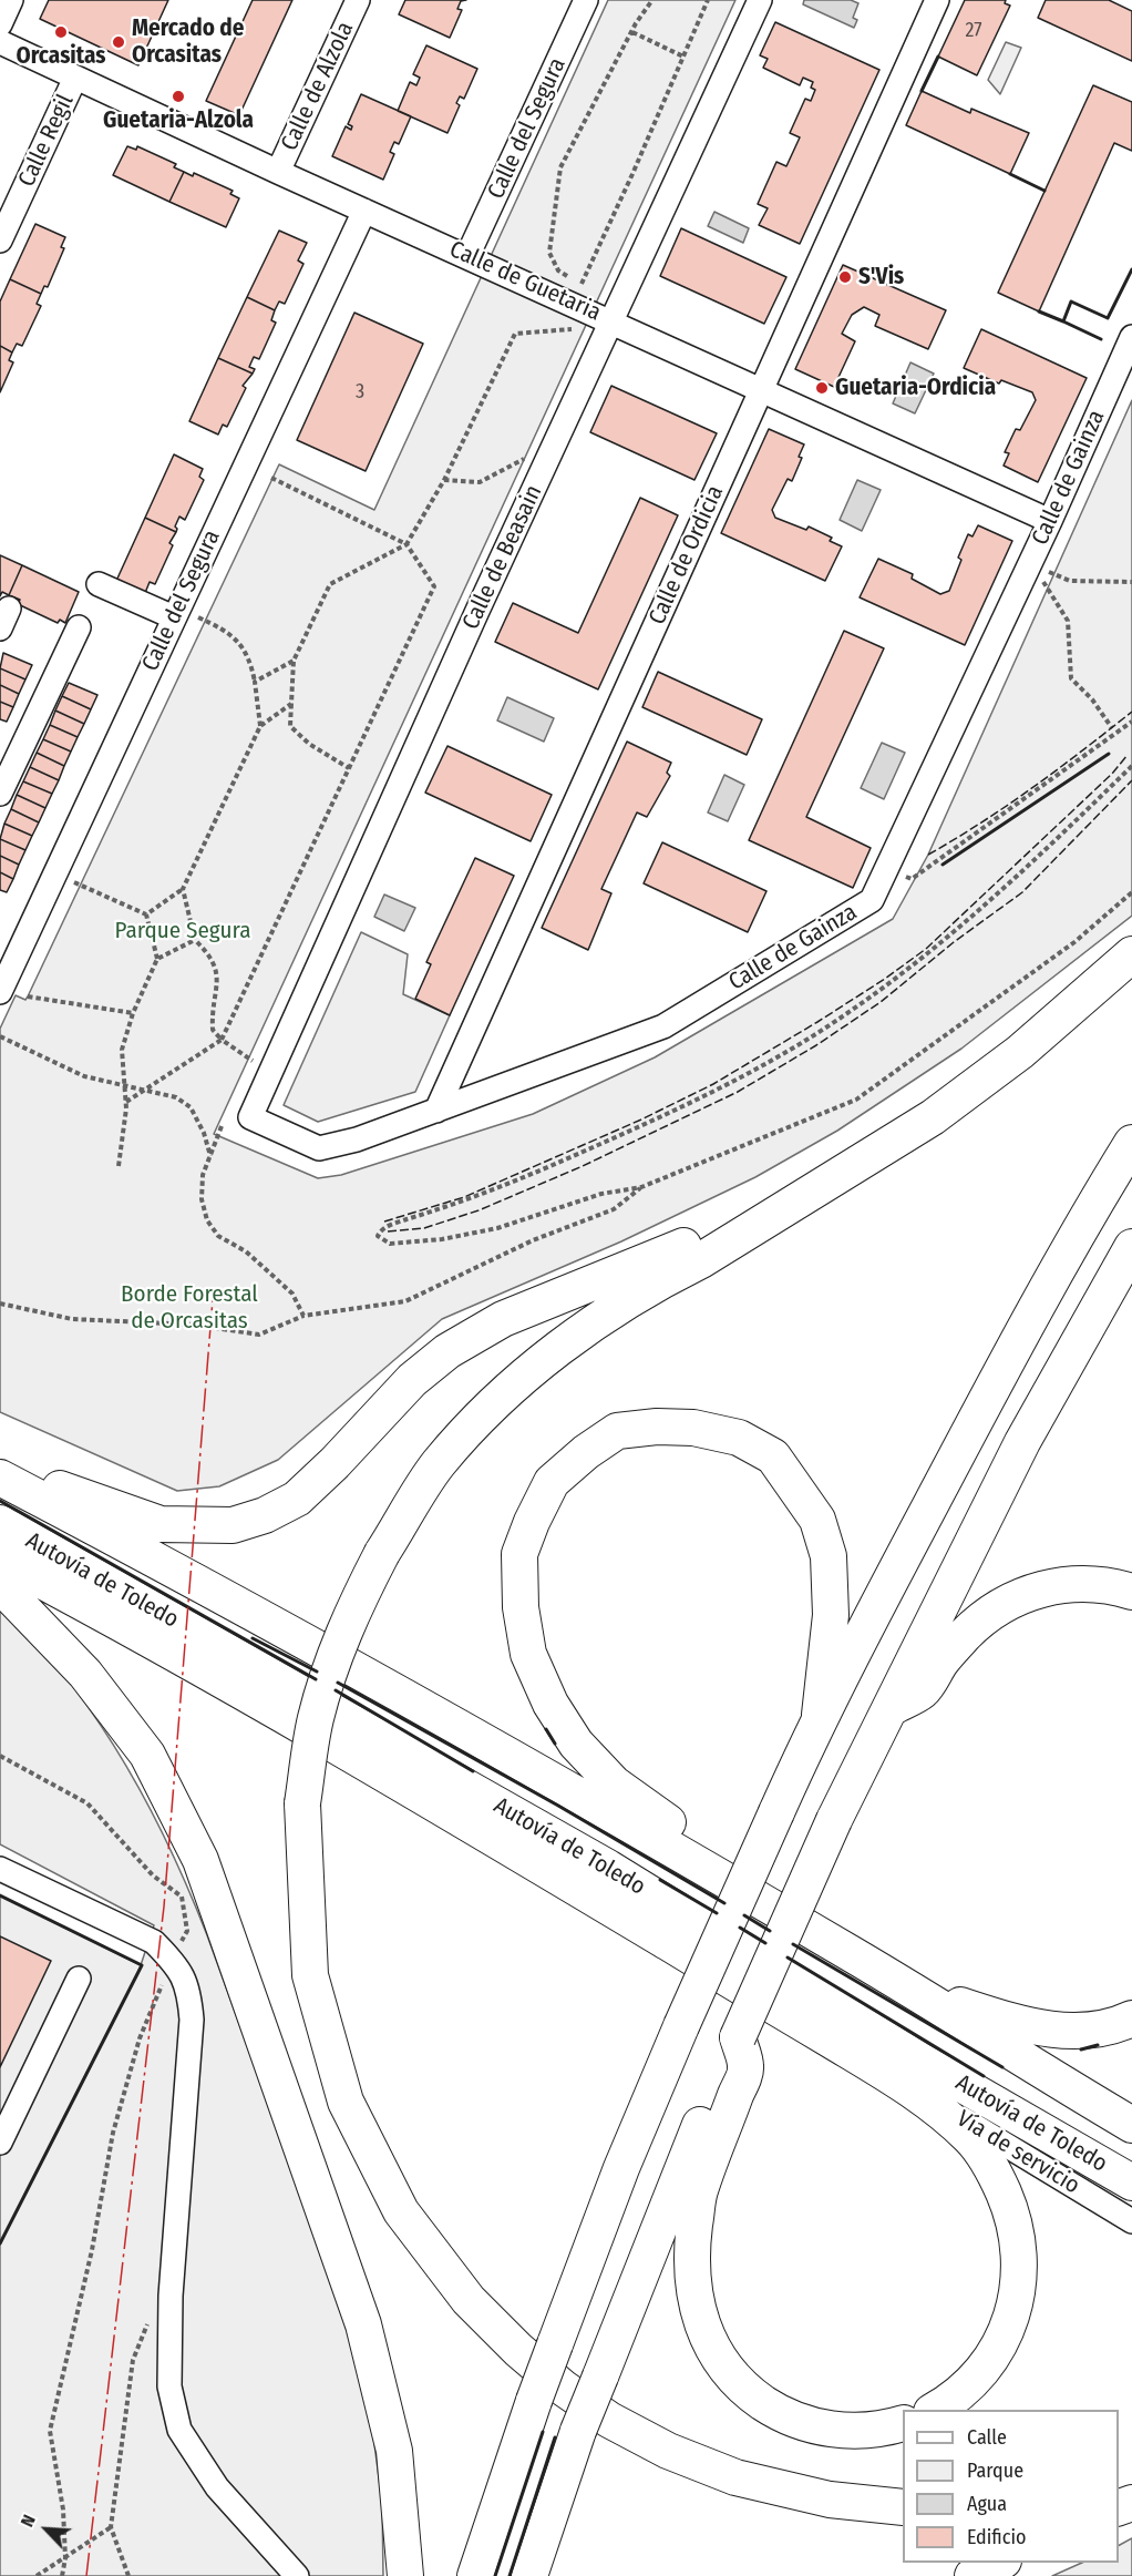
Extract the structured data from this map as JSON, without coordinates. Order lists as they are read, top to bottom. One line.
{"streets":{"highway":["Autovía de Toledo"],"street":["Calle de Alzola","Calle del Segura","Calle Regil","Calle de Guetaria","Calle de Gainza","Calle de Ordicia","Calle de Beasain","Vía de servicio"]},"crossings":[["Calle de Alzola","Calle de Guetaria"],["Calle del Segura","Calle de Guetaria"],["Calle Regil","Calle de Guetaria"],["Calle de Guetaria","Calle de Gainza"],["Calle de Guetaria","Calle de Ordicia"],["Calle de Guetaria","Calle de Beasain"],["Calle de Gainza","Calle de Ordicia"],["Calle de Gainza","Calle de Beasain"]],"parks":["Parque Segura","Borde Forestal de Orcasitas"],"places":["Orcasitas","Mercado de Orcasitas","Guetaria-Alzola","S'Vis","Guetaria-Ordicia"],"house_numbers":["27","3"],"legend":["Calle","Parque","Agua","Edificio"],"north":"top left"}
